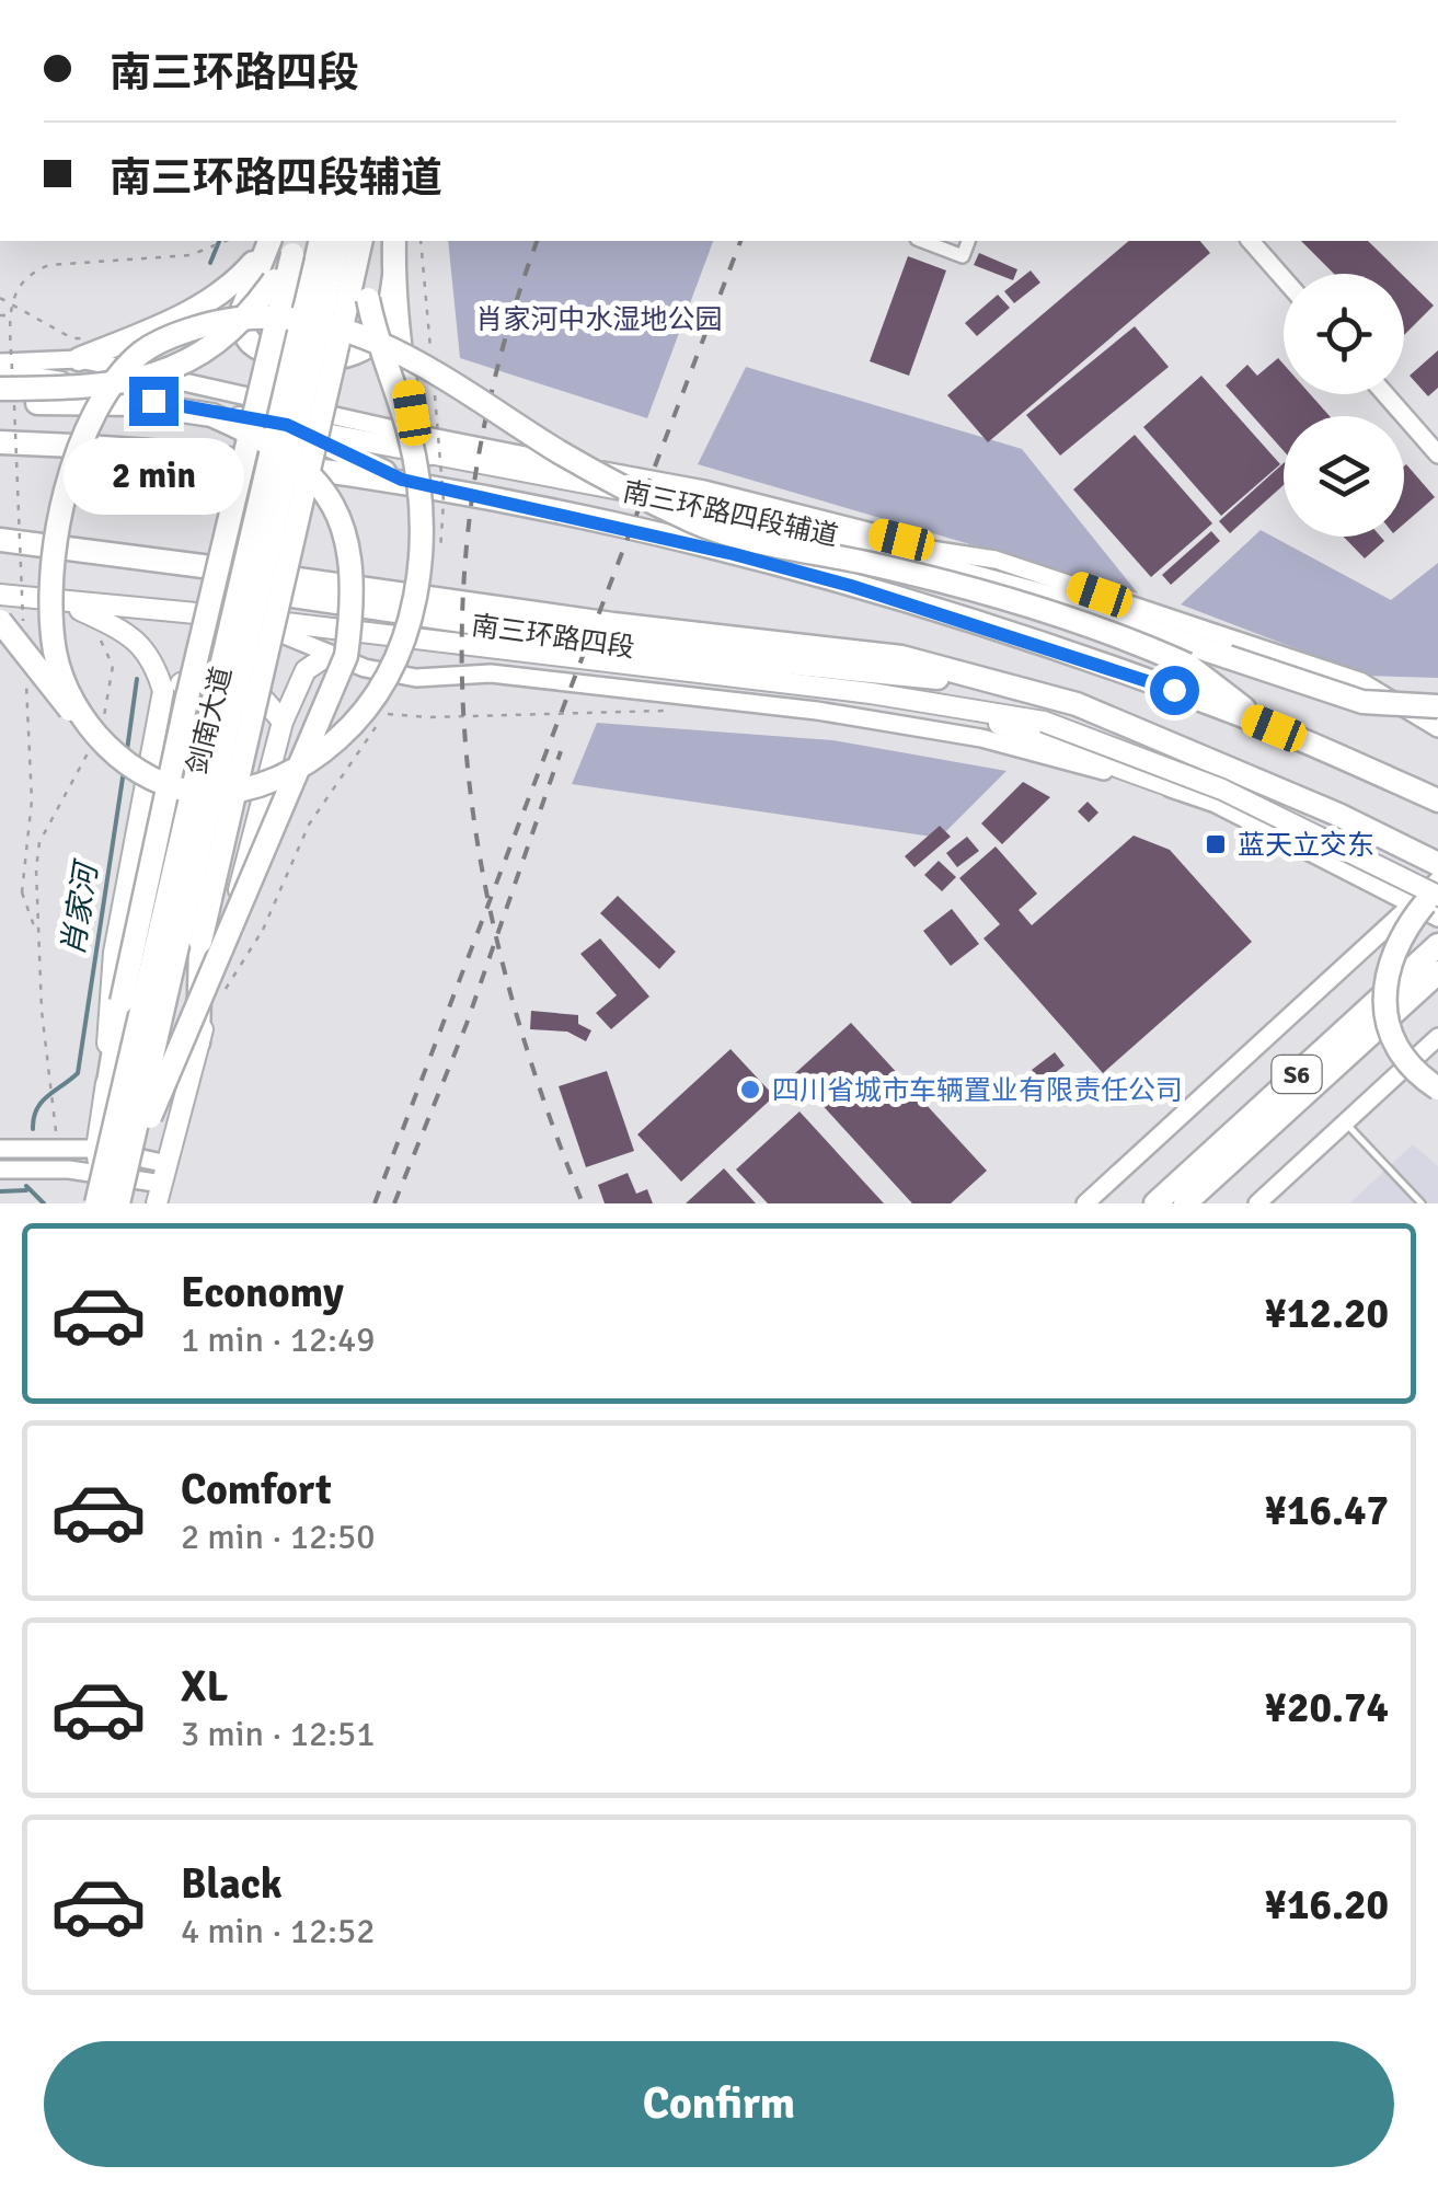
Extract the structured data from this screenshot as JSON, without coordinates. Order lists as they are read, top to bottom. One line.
{"streets":{"highway":["南三环路四段","剑南大道","S6"],"main road":["南三环路四段辅道"]},"water":["肖家河"],"parks":["肖家河中水湿地公园"],"places":{"transit":["蓝天立交东"],"other":["四川省城市车辆置业有限责任公司"]},"page":{"banner":["南三环路四段","南三环路四段辅道"],"bubble":"2 min","list":[{"name":"Economy","note":"1 min · 12:49","value":"¥12.20"},{"name":"Comfort","note":"2 min · 12:50","value":"¥16.47"},{"name":"XL","note":"3 min · 12:51","value":"¥20.74"},{"name":"Black","note":"4 min · 12:52","value":"¥16.20"}],"buttons":"Confirm"}}
